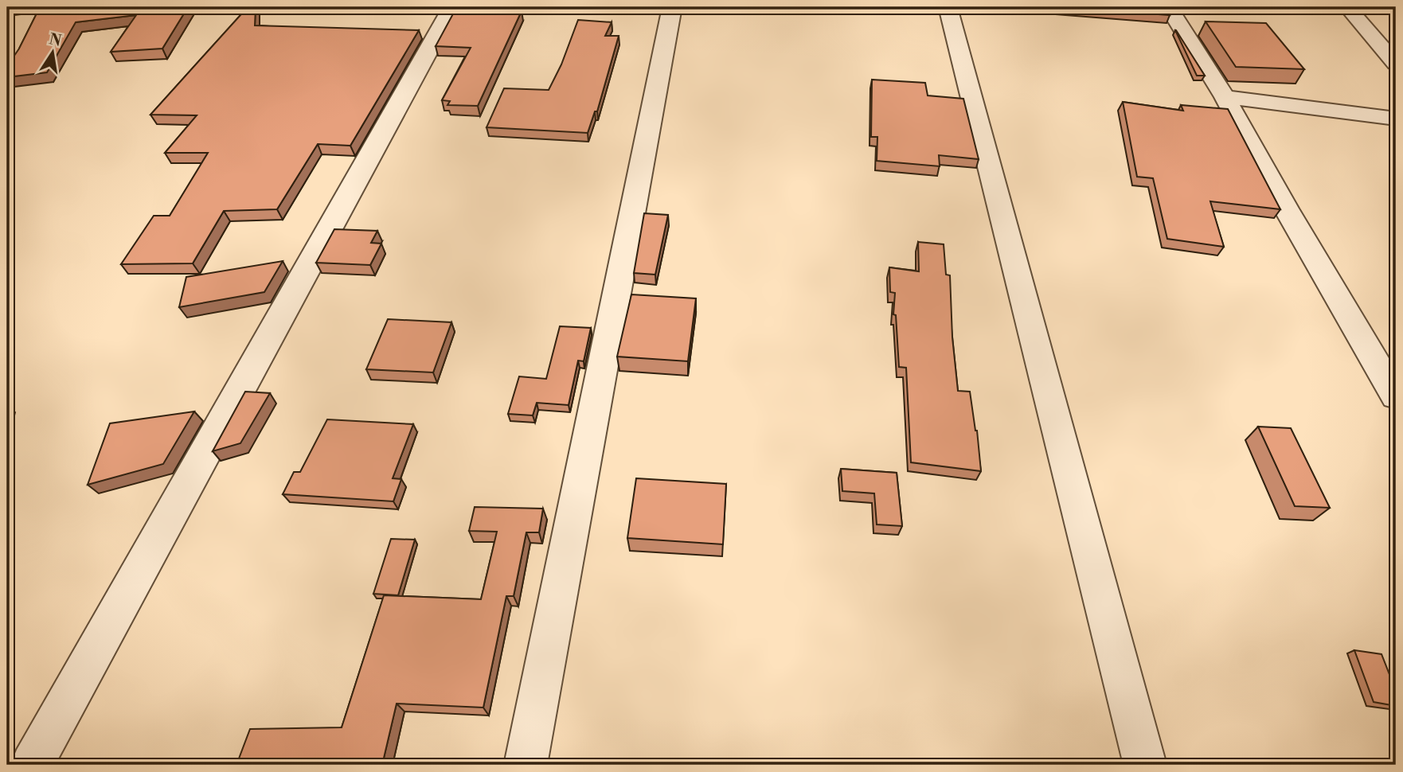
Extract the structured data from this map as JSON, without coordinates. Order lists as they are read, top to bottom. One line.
{"north":"top"}
